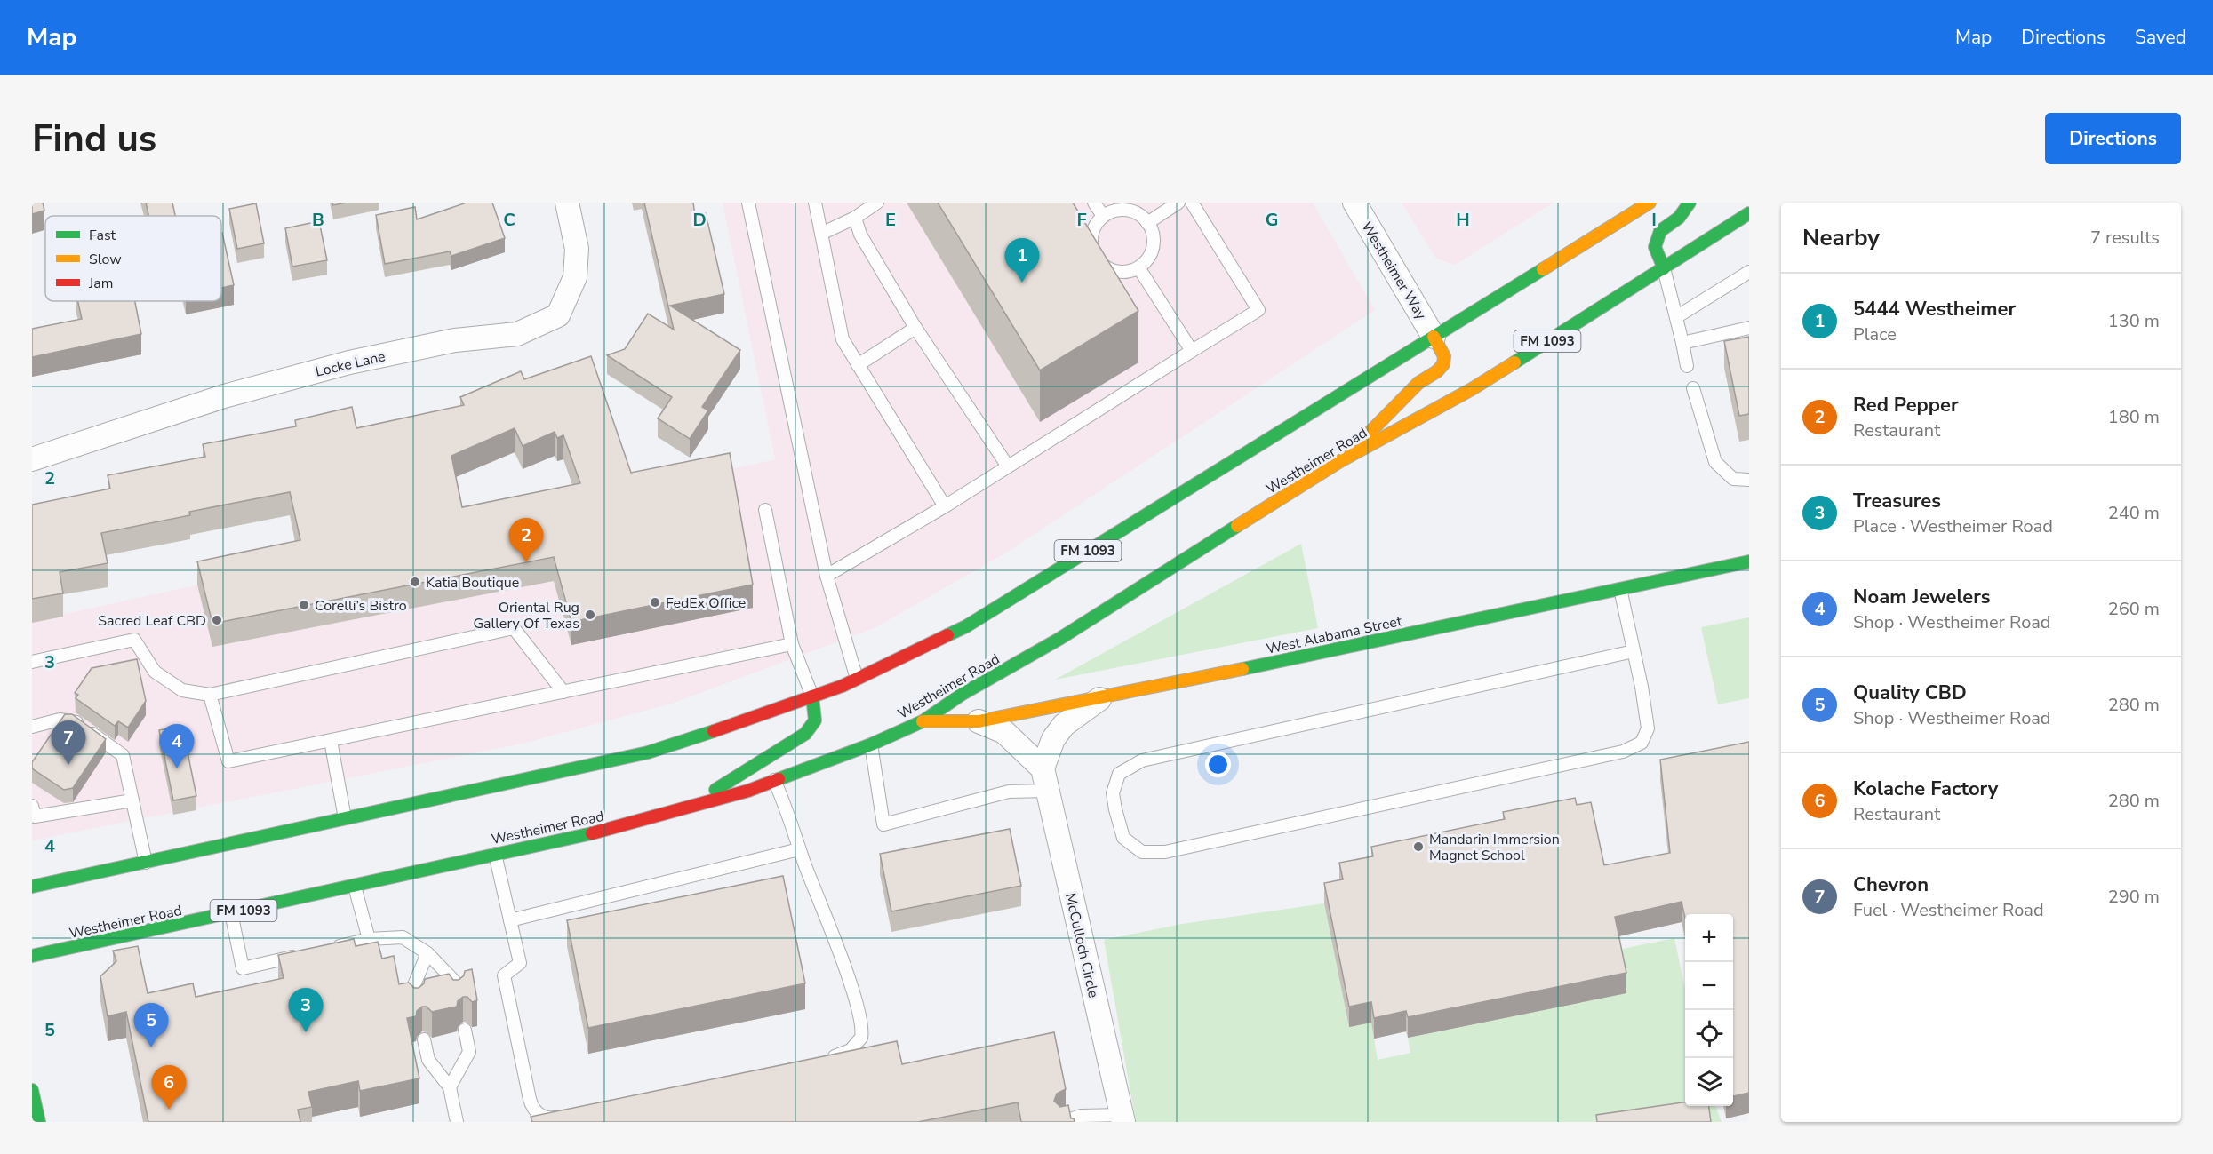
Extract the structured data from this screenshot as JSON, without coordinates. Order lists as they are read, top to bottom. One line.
{"streets":{"main road":["FM 1093","Westheimer Road","West Alabama Street"],"street":["Westheimer Way","Locke Lane","McCulloch Circle"]},"crossings":[["Westheimer Way","FM 1093"],["Westheimer Road","West Alabama Street"]],"places":["Katia Boutique","FedEx Office","Corelli’s Bistro","Oriental Rug Gallery Of Texas","Sacred Leaf CBD","Mandarin Immersion Magnet School"],"legend":["Fast","Slow","Jam"],"page":{"header":"Map","nav":["Map","Directions","Saved"],"buttons":"Directions","title":"Find us","heading":["Nearby","7 results"],"pins":["1","2","7","4","3","5","6"],"list":[{"mark":"1","name":"5444 Westheimer","note":"Place","value":"130 m"},{"mark":"2","name":"Red Pepper","note":"Restaurant","value":"180 m"},{"mark":"3","name":"Treasures","note":"Place · Westheimer Road","value":"240 m"},{"mark":"4","name":"Noam Jewelers","note":"Shop · Westheimer Road","value":"260 m"},{"mark":"5","name":"Quality CBD","note":"Shop · Westheimer Road","value":"280 m"},{"mark":"6","name":"Kolache Factory","note":"Restaurant","value":"280 m"},{"mark":"7","name":"Chevron","note":"Fuel · Westheimer Road","value":"290 m"}],"map_buttons":["+","−"]},"grid":{"columns":["B","C","D","E","F","G","H","I"],"rows":["2","3","4","5"]}}
